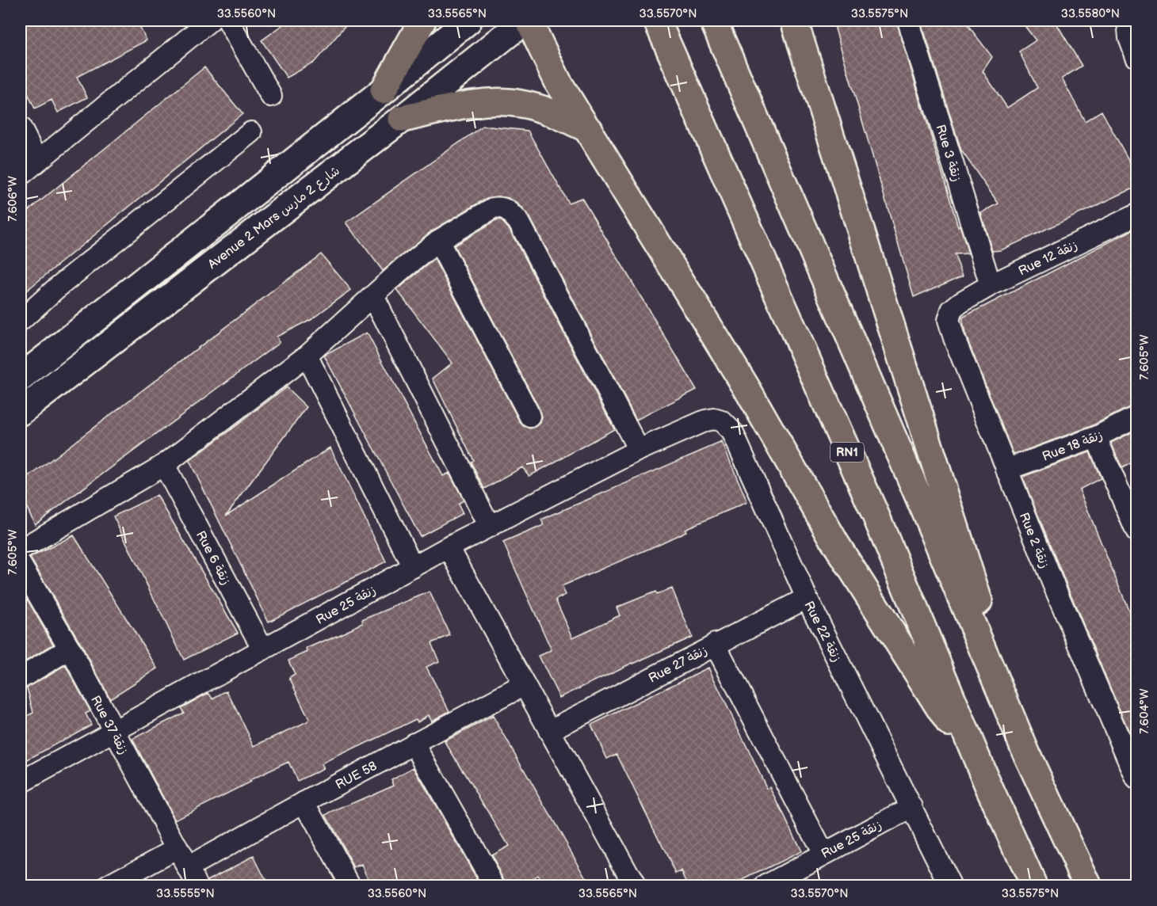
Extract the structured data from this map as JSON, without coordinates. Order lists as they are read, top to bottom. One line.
{"streets":{"highway":["RN1"],"main road":["Avenue 2 Mars شارع 2 مارس"],"street":["Rue 3 زنقة","Rue 12 زنقة","Rue 18 زنقة","Rue 2 زنقة","Rue 6 زنقة","Rue 25 زنقة","Rue 22 زنقة","Rue 27 زنقة","Rue 37 زنقة","RUE 58"]},"crossings":[["Rue 3 زنقة","Rue 12 زنقة"],["Rue 12 زنقة","Rue 2 زنقة"],["Rue 18 زنقة","Rue 2 زنقة"],["Rue 6 زنقة","Rue 25 زنقة"],["Rue 25 زنقة","Rue 22 زنقة"],["Rue 25 زنقة","Rue 37 زنقة"],["Rue 22 زنقة","Rue 27 زنقة"],["Rue 37 زنقة","RUE 58"]],"coordinates":["33.5560°N","33.5565°N","33.5570°N","33.5575°N","33.5580°N","7.606°W","7.605°W","7.604°W","33.5555°N"]}
